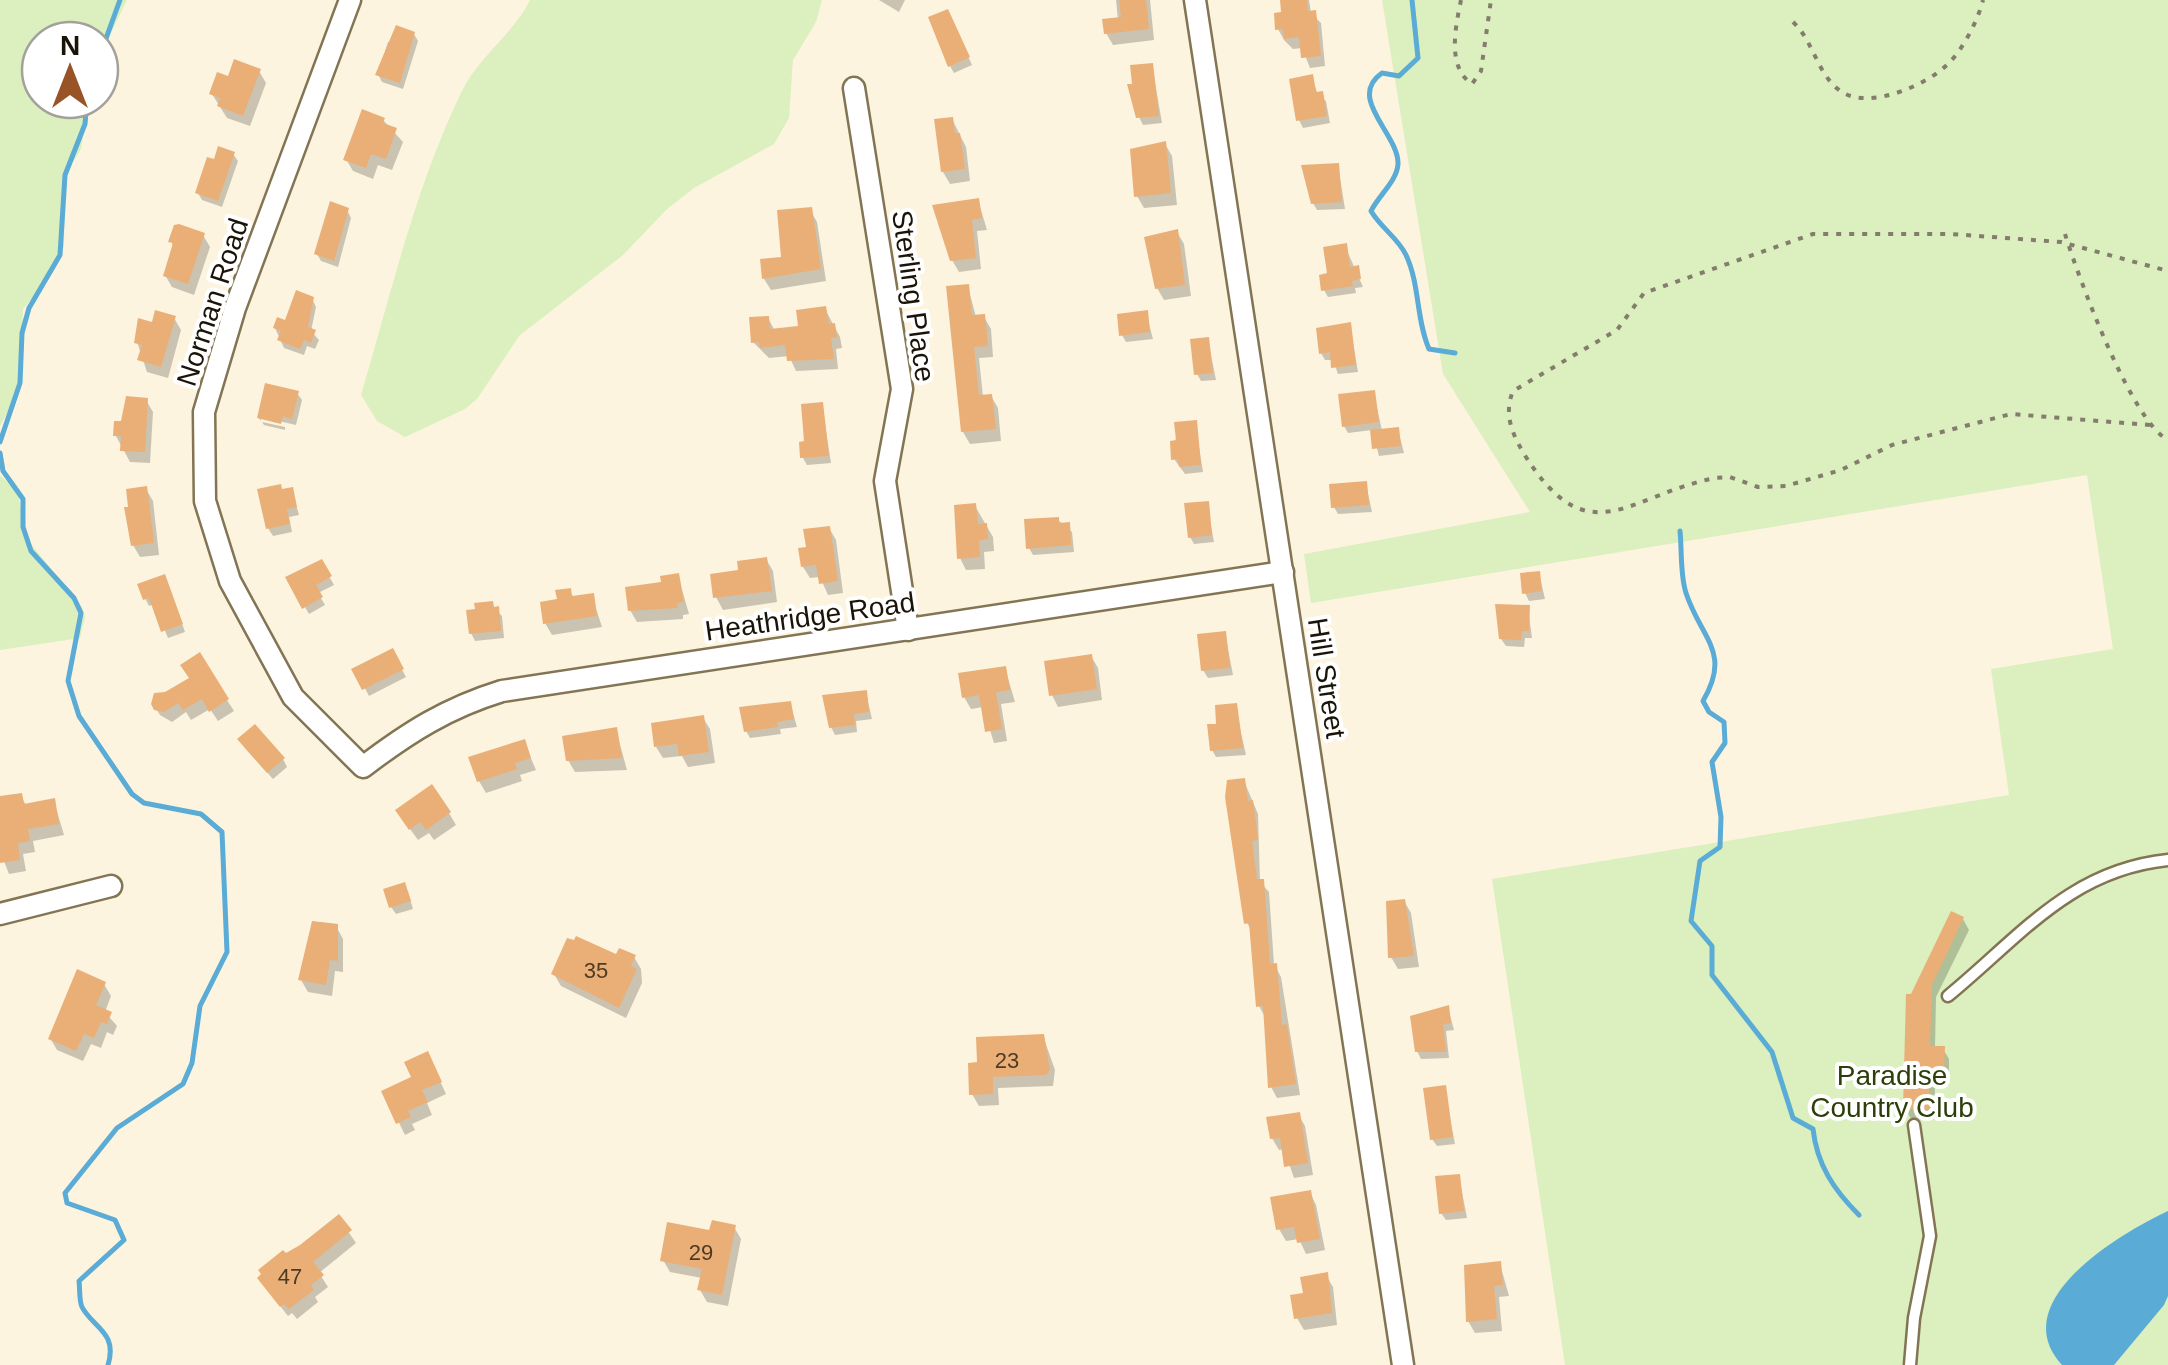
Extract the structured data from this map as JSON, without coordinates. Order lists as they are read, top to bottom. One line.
{"streets":{"street":["Sterling Place","Norman Road","Heathridge Road","Hill Street"]},"crossings":[["Sterling Place","Heathridge Road"],["Norman Road","Heathridge Road"],["Heathridge Road","Hill Street"]],"parks":["Paradise Country Club"],"house_numbers":["35","23","29","47"],"north":"top"}
